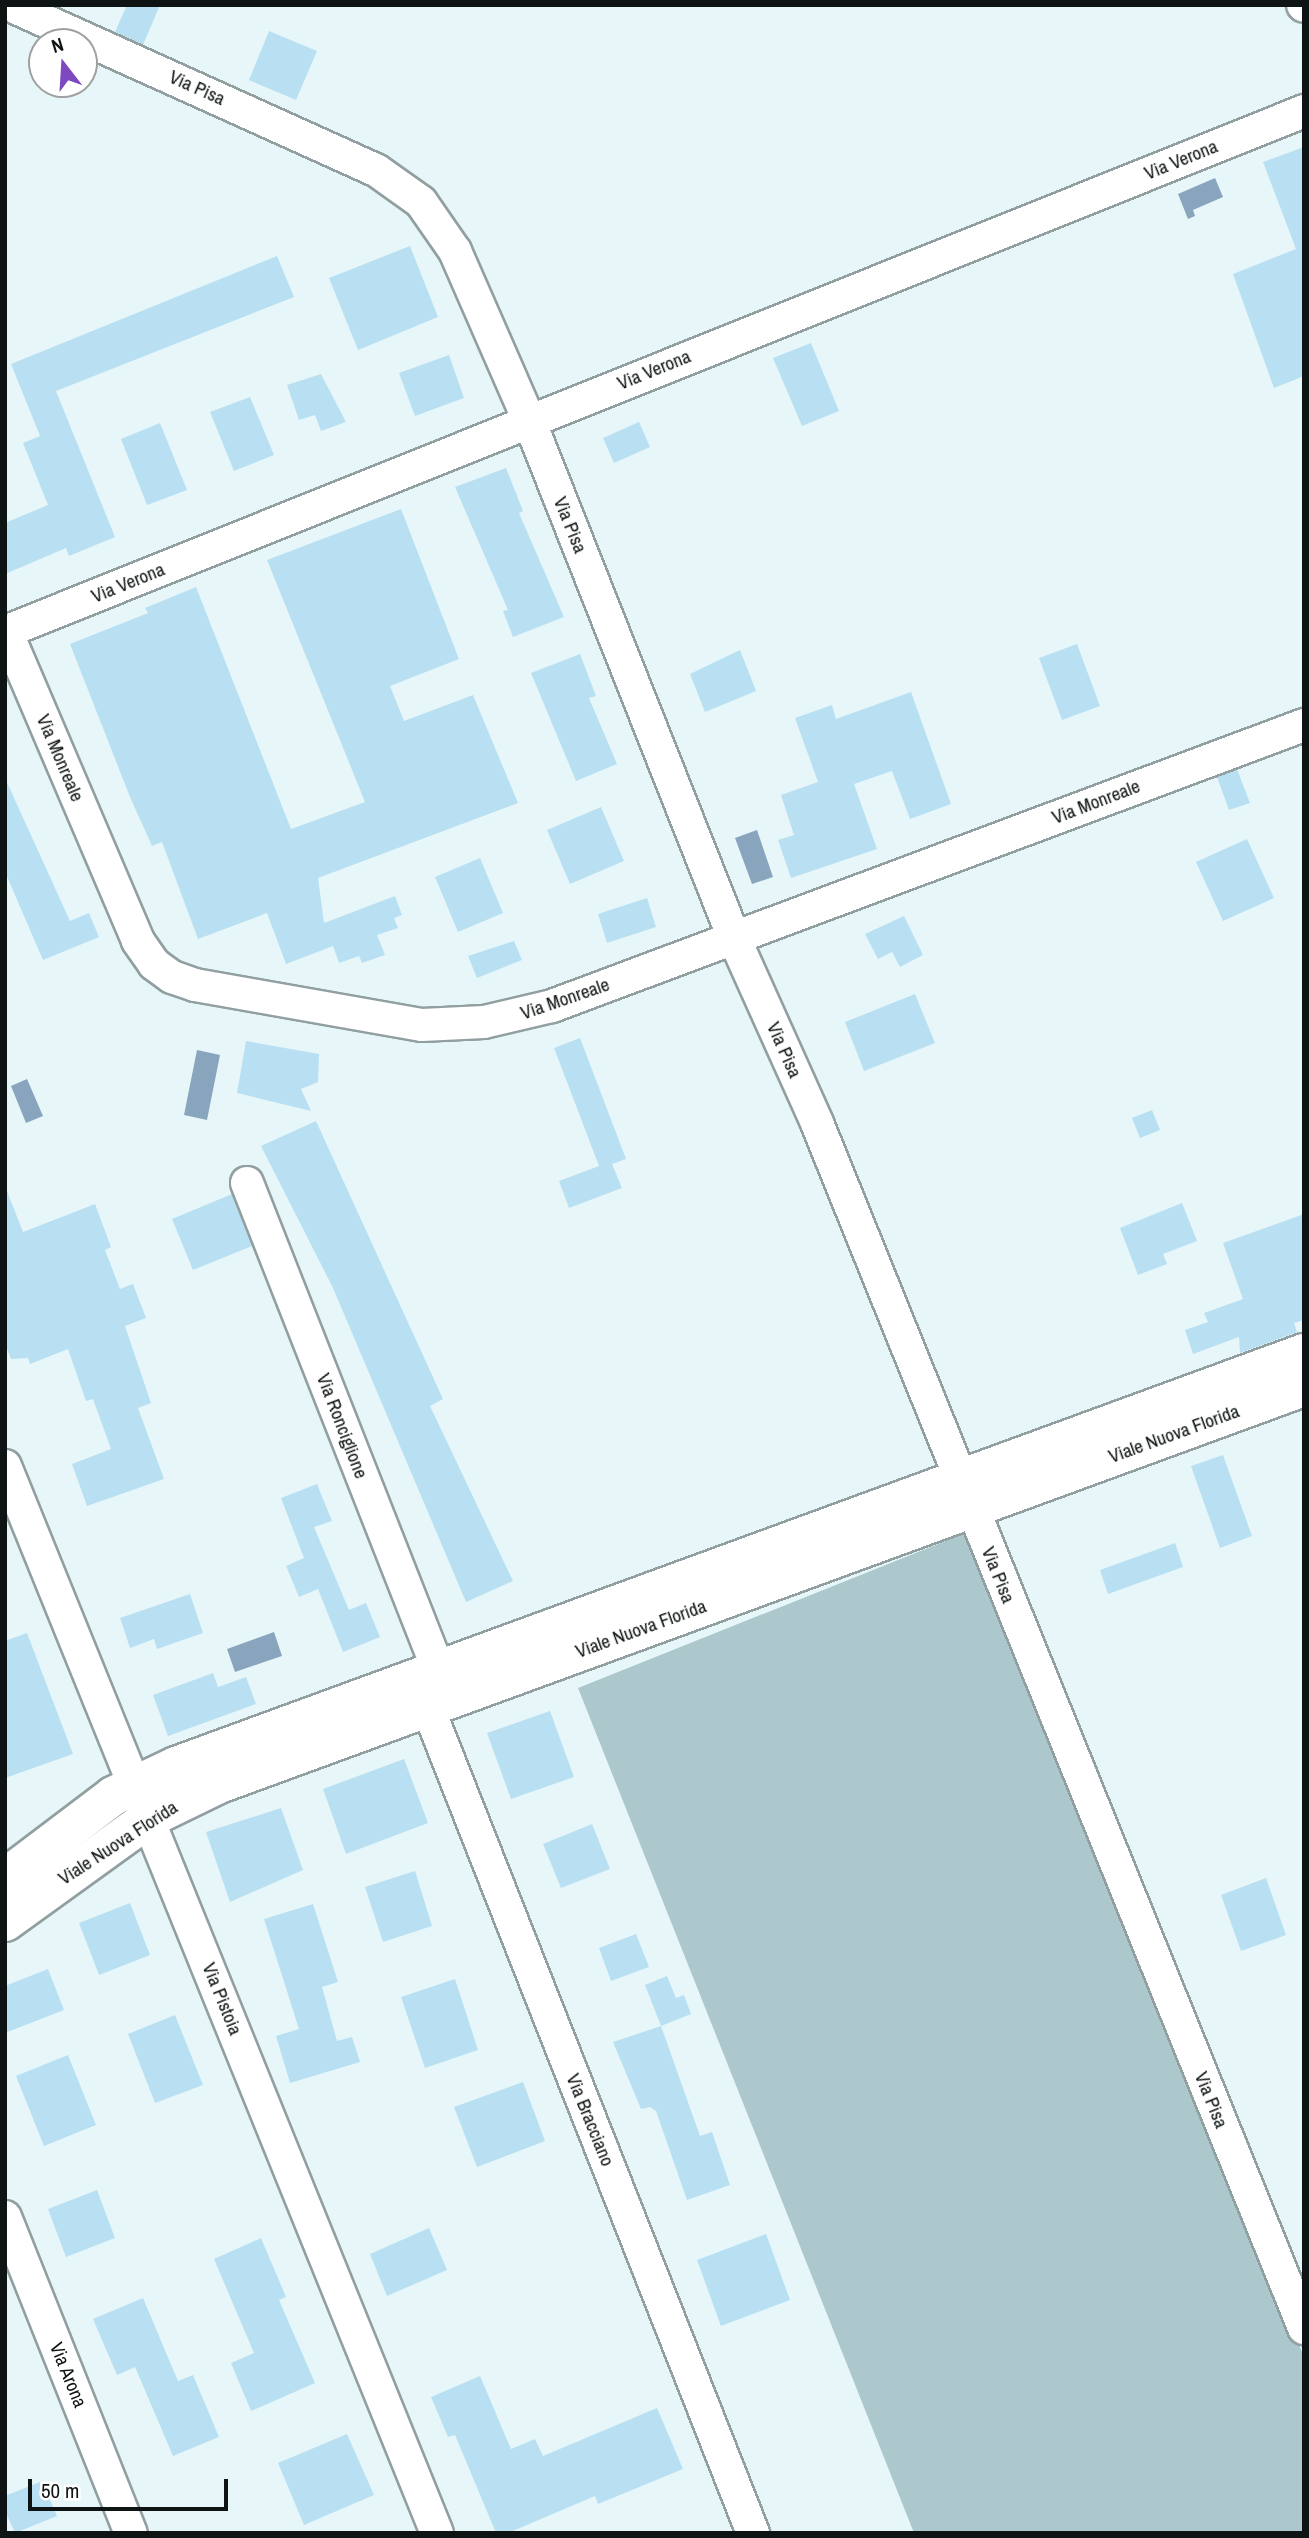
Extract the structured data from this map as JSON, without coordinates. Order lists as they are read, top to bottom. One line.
{"streets":{"street":["Via Pisa","Via Verona","Via Monreale","Via Ronciglione","Viale Nuova Florida","Via Pistoia","Via Bracciano","Via Arona"]},"crossings":[["Via Pisa","Via Verona"],["Via Pisa","Via Monreale"],["Via Pisa","Viale Nuova Florida"],["Via Verona","Via Monreale"],["Via Ronciglione","Viale Nuova Florida"],["Viale Nuova Florida","Via Pistoia"],["Viale Nuova Florida","Via Bracciano"]],"scale_bar":"50 m","north":"top"}
